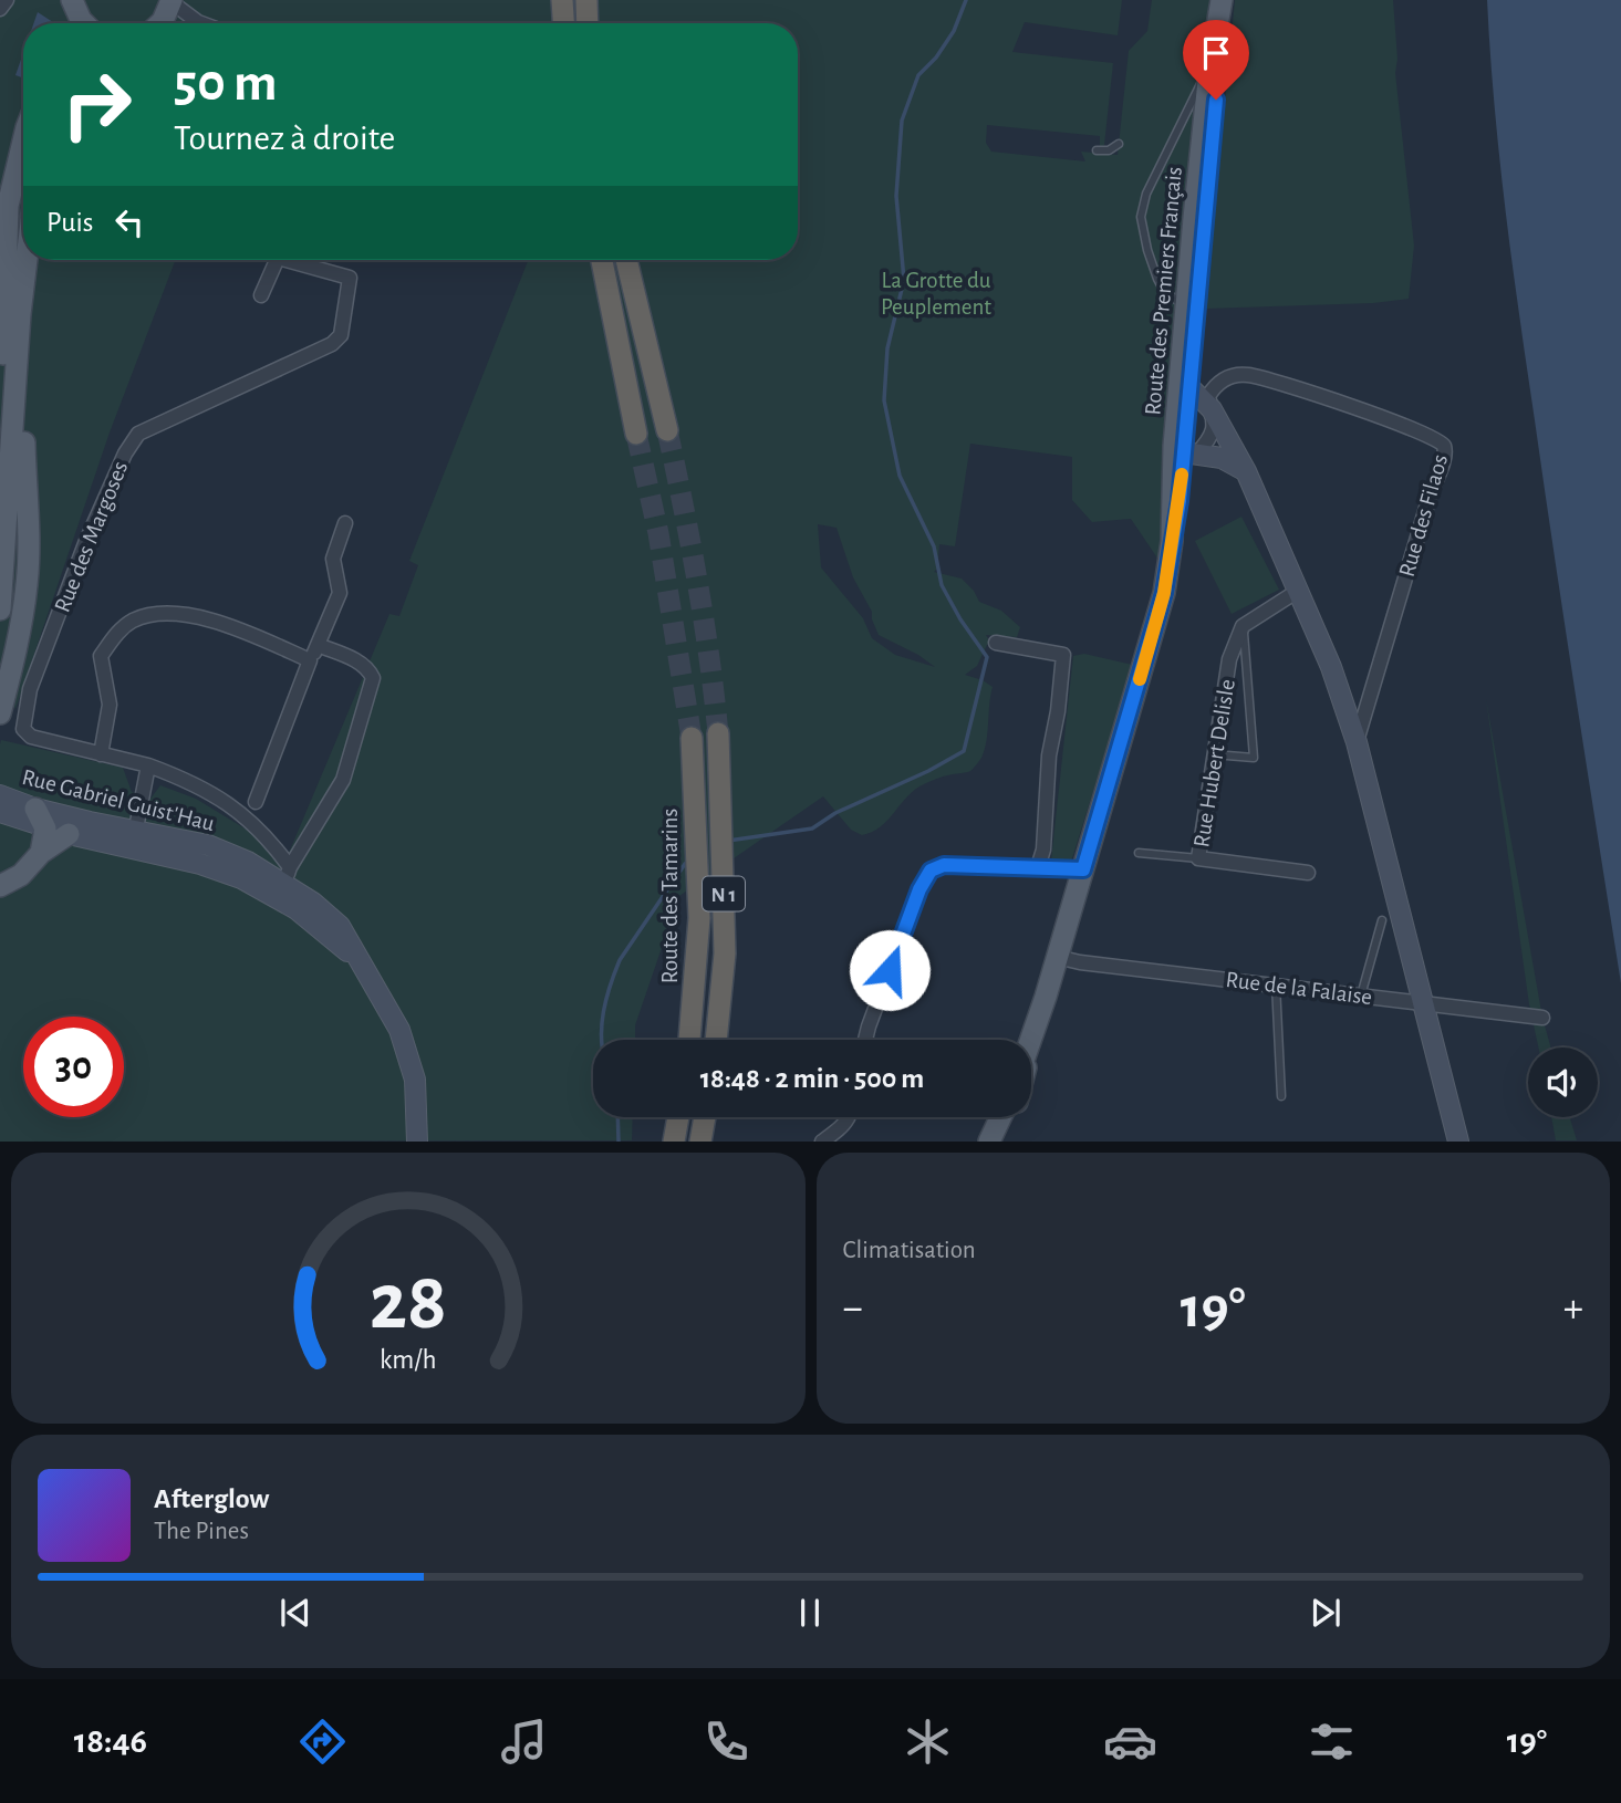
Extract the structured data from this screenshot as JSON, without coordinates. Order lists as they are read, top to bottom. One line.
{"streets":{"highway":["N 1","Route des Tamarins"],"main road":["Route des Premiers Français","Rue Gabriel Guist'Hau"],"street":["Rue des Filaos","Rue des Margoses","Rue Hubert Delisle","Rue de la Falaise"]},"crossings":[["Route des Premiers Français","Rue de la Falaise"],["Rue des Margoses","Rue Gabriel Guist'Hau"]],"parks":["La Grotte du Peuplement"],"page":{"turn":["50 m","Tournez à droite"],"then":"Puis","limit":"30","trip":"18:48 · 2 min · 500 m","tile":"Climatisation","heat":["−","19°","+"],"song":["Afterglow","The Pines"],"tabs":["18:46","19°"],"gauge":["28","km/h"]}}
